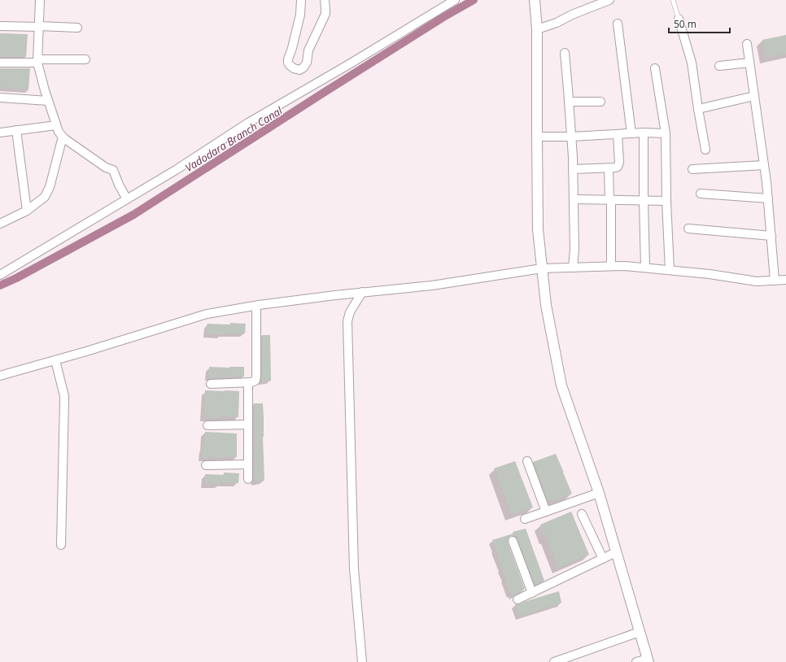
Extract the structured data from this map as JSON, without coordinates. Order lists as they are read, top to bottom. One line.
{"water":["Vadodara Branch Canal"],"scale_bar":"50 m"}
